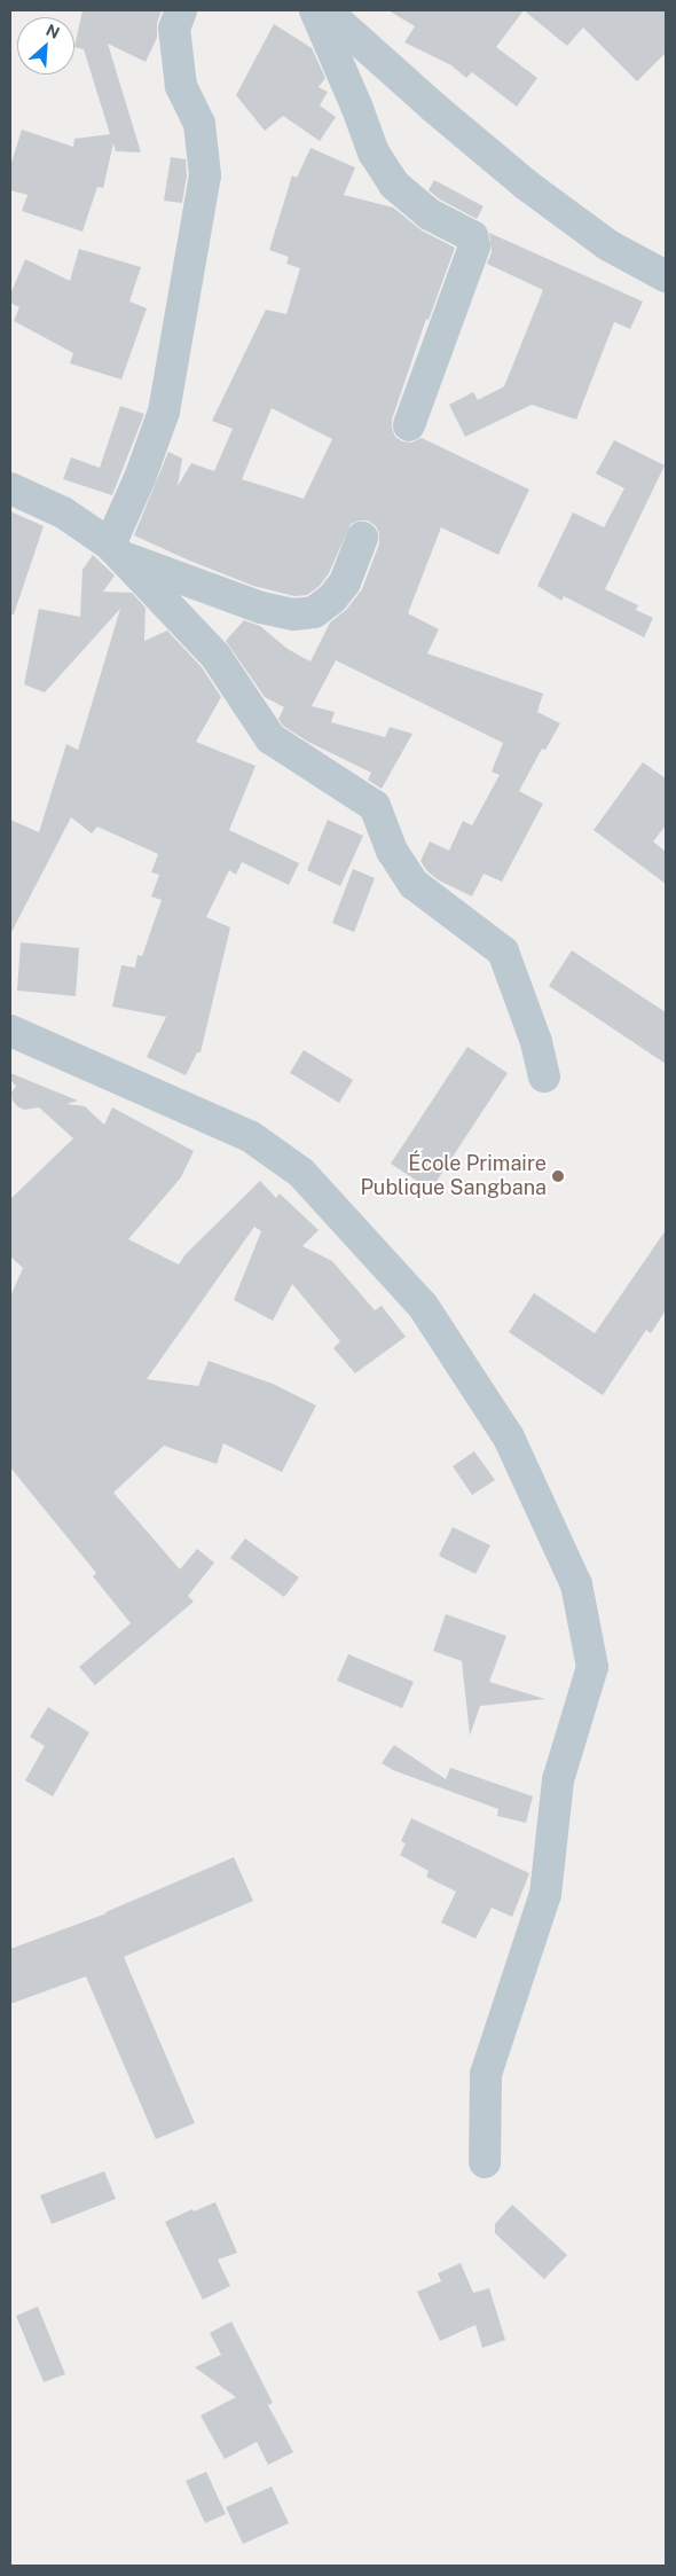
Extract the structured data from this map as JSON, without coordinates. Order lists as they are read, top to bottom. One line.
{"places":["École Primaire Publique Sangbana"],"north":"top right"}
